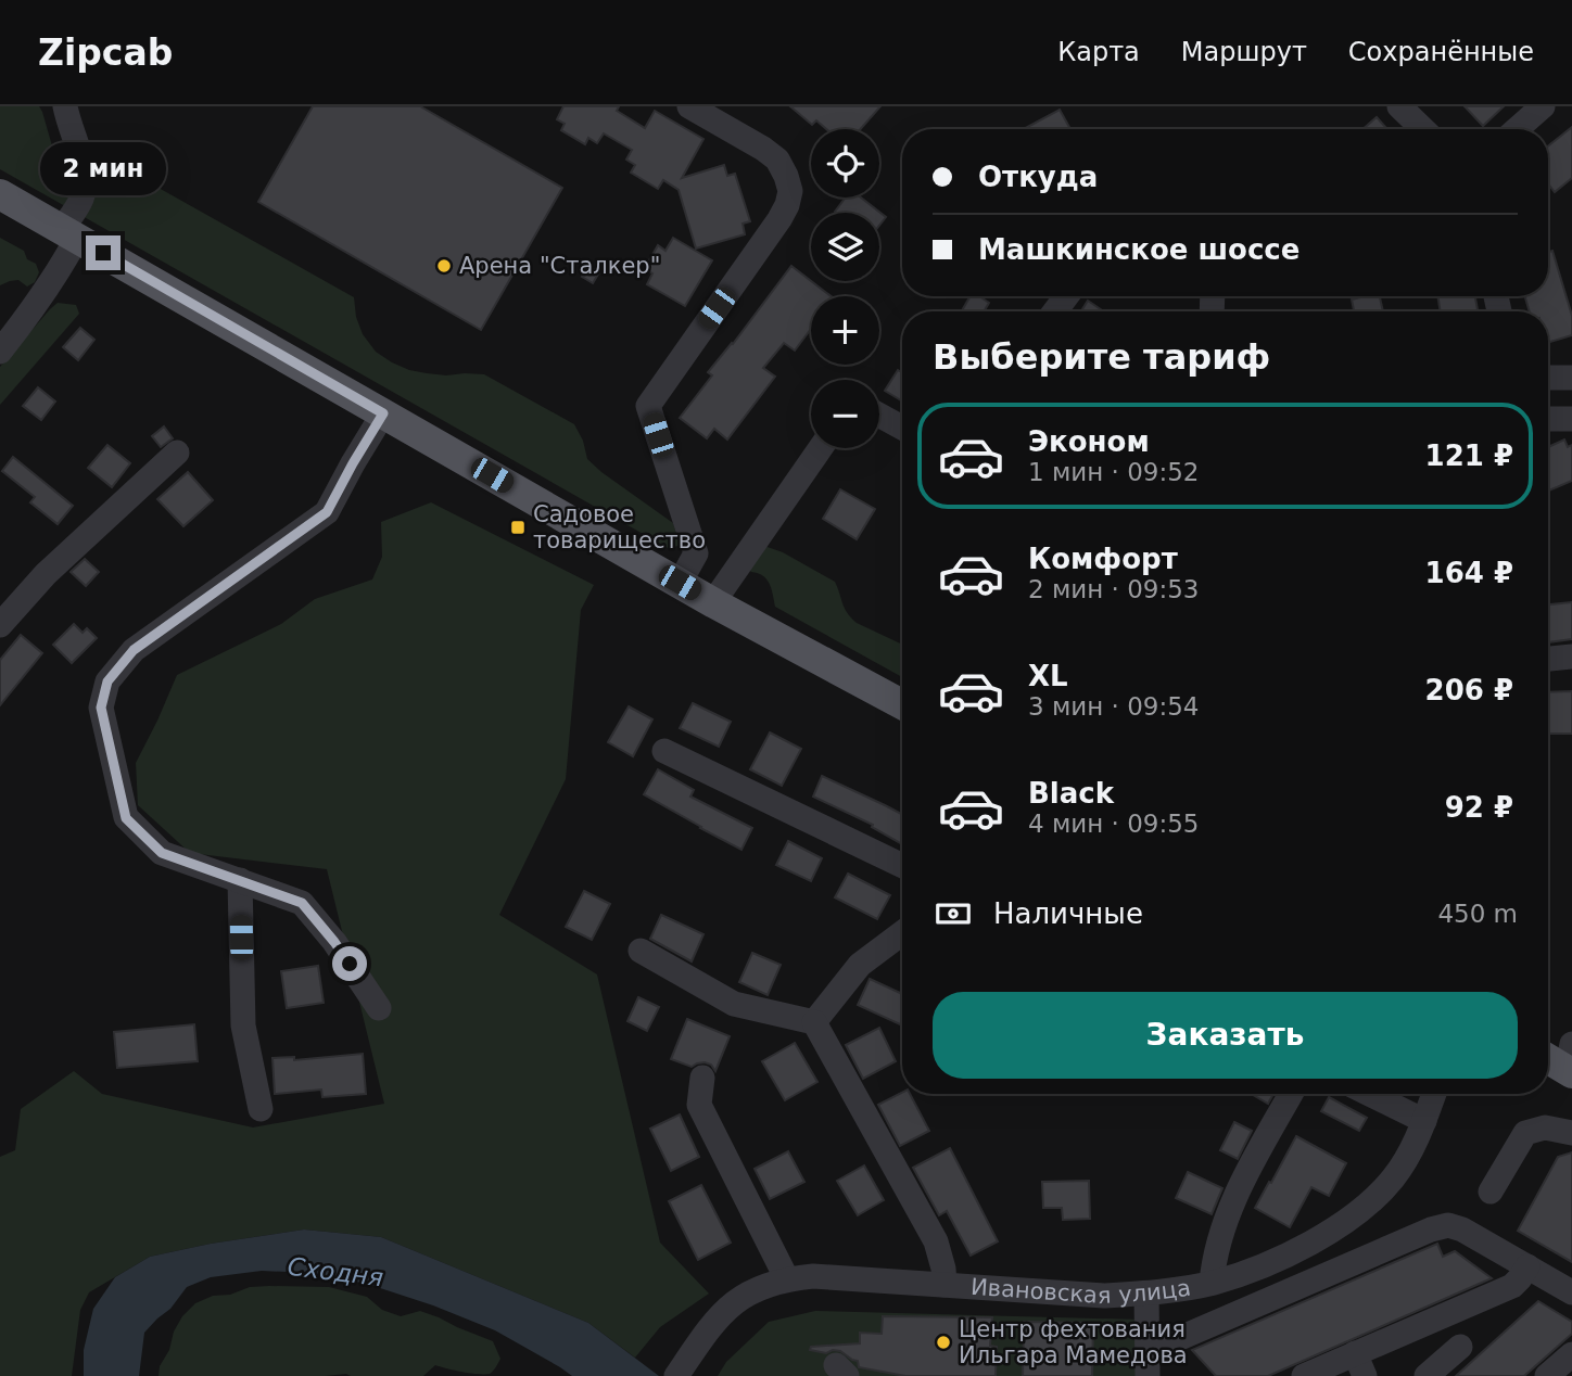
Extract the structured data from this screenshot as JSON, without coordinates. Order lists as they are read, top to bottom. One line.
{"streets":{"street":["Ивановская улица"]},"water":["Сходня"],"places":{"other":["Арена \"Сталкер\"","Центр фехтования Ильгара Мамедова"],"transit":["Садовое товарищество"]},"page":{"header":"Zipcab","nav":["Карта","Маршрут","Сохранённые"],"map_buttons":["+","−"],"banner":["Откуда","Машкинское шоссе"],"bubble":"2 мин","heading":"Выберите тариф","list":[{"name":"Эконом","note":"1 мин · 09:52","value":"121 ₽"},{"name":"Комфорт","note":"2 мин · 09:53","value":"164 ₽"},{"name":"XL","note":"3 мин · 09:54","value":"206 ₽"},{"name":"Black","note":"4 мин · 09:55","value":"92 ₽"}],"pay":["Наличные","450 m"],"buttons":"Заказать"}}
